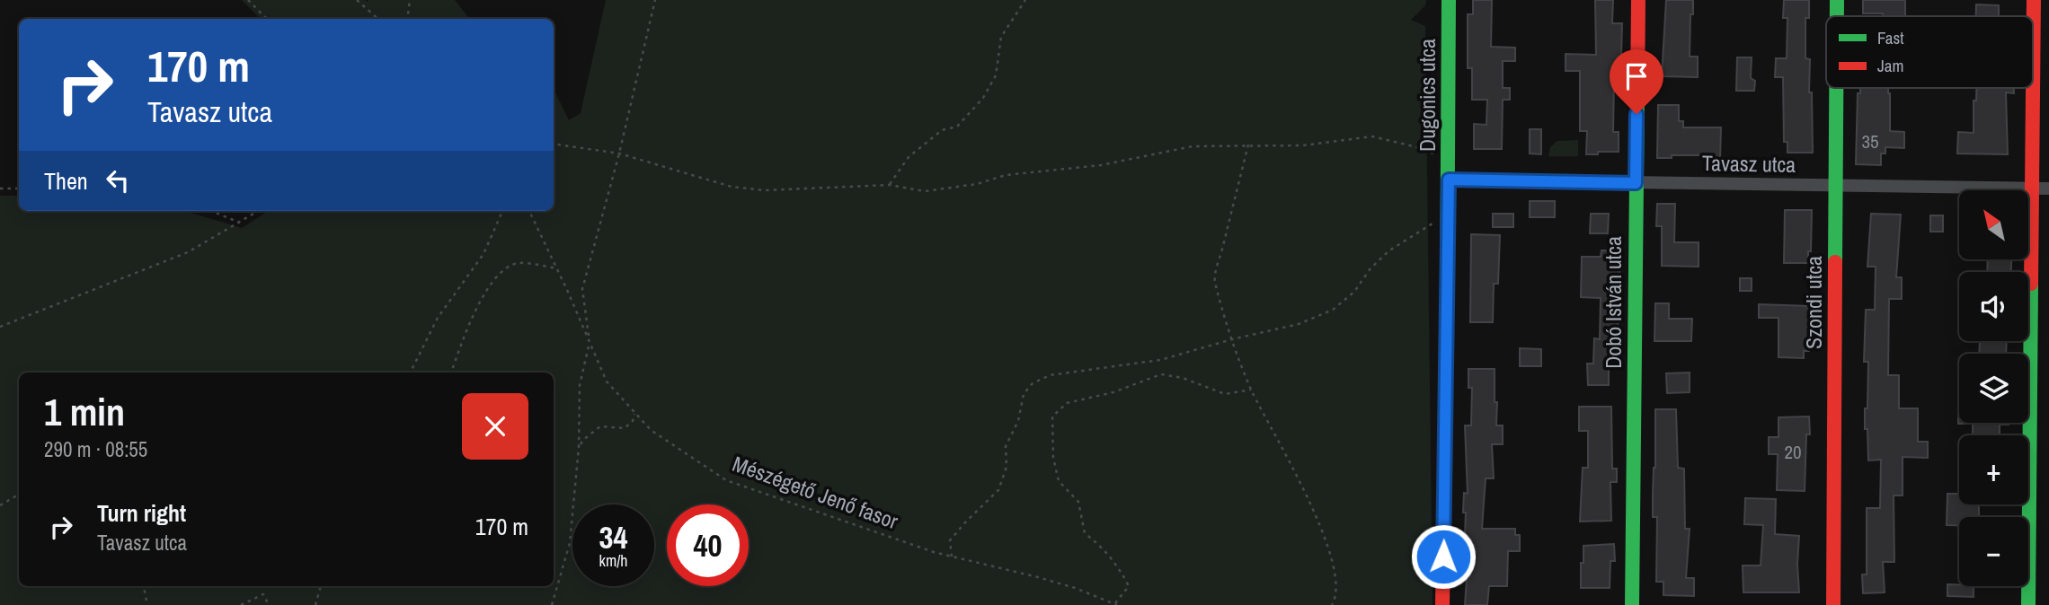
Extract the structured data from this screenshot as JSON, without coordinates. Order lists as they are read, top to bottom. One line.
{"streets":{"street":["Dugonics utca","Tavasz utca","Dobó István utca","Szondi utca"],"path":["Mészégető Jenő fasor"]},"crossings":[["Dugonics utca","Tavasz utca"],["Tavasz utca","Dobó István utca"],["Tavasz utca","Szondi utca"]],"house_numbers":["35","20"],"legend":["Fast","Jam"],"north":"top left","page":{"turn":["170 m","Tavasz utca"],"then":"Then","map_buttons":["+","−"],"heading":["1 min","290 m · 08:55"],"list":[{"name":"Turn right","note":"Tavasz utca","value":"170 m"}],"speed":"34 km/h","limit":"40"}}
